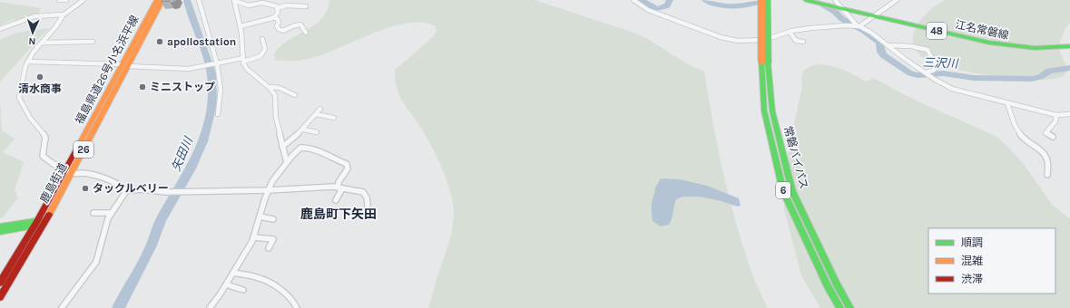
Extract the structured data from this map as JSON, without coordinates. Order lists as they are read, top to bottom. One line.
{"streets":{"main road":["江名常磐線","48","福島県道26号小名浜平線","26","常磐バイパス","6"]},"crossings":[["福島県道26号小名浜平線","26"]],"districts":["鹿島町下矢田"],"water":["三沢川","矢田川"],"places":["apollostation","清水商事","ミニストップ","タックルベリー"],"legend":["順調","混雑","渋滞"],"north":"bottom"}
